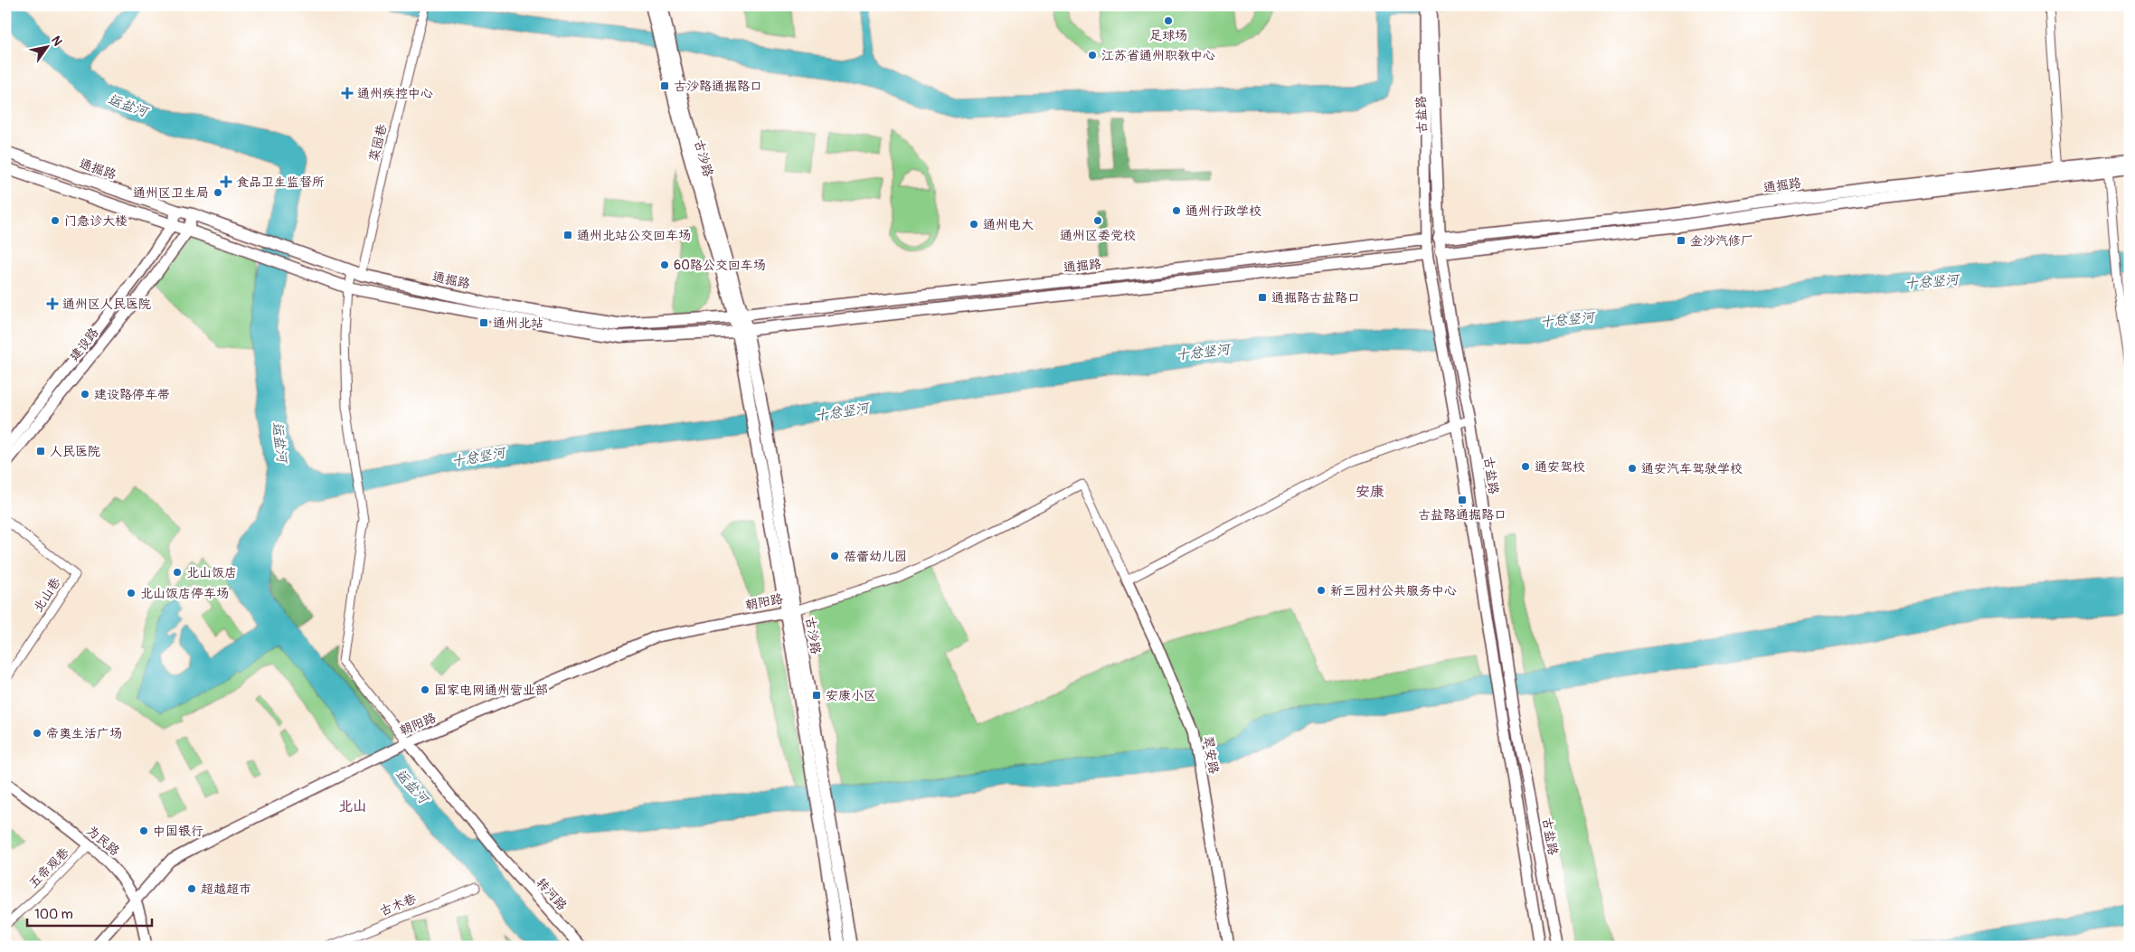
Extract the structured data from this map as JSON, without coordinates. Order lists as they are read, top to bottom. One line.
{"streets":{"main road":["古沙路","通掘路"],"street":["古盐路","菜园巷","建设路","北山巷","朝阳路","翠安路","为民路","五帝观巷","转河路","古木巷"]},"crossings":[["古盐路","通掘路"],["菜园巷","通掘路"],["菜园巷","朝阳路"],["菜园巷","转河路"],["古沙路","通掘路"],["古沙路","朝阳路"],["通掘路","建设路"],["朝阳路","为民路"],["朝阳路","转河路"],["为民路","五帝观巷"]],"districts":["安康","北山"],"water":["运盐河","十总竖河"],"places":{"other":["足球场","江苏省通州职教中心","通州区卫生局","通州行政学校","门急诊大楼","通州区委党校","通州电大","60路公交回车场","建设路停车带","通安驾校","通安汽车驾驶学校","蓓蕾幼儿园","北山饭店","新三园村公共服务中心","北山饭店停车场","国家电网通州营业部","帝奥生活广场","中国银行","超越超市"],"transit":["古沙路通掘路口","通州北站公交回车场","金沙汽修厂","通掘路古盐路口","通州北站","人民医院","古盐路通掘路口","安康小区"],"health":["通州疾控中心","食品卫生监督所","通州区人民医院"]},"scale_bar":"100 m","north":"top right"}
